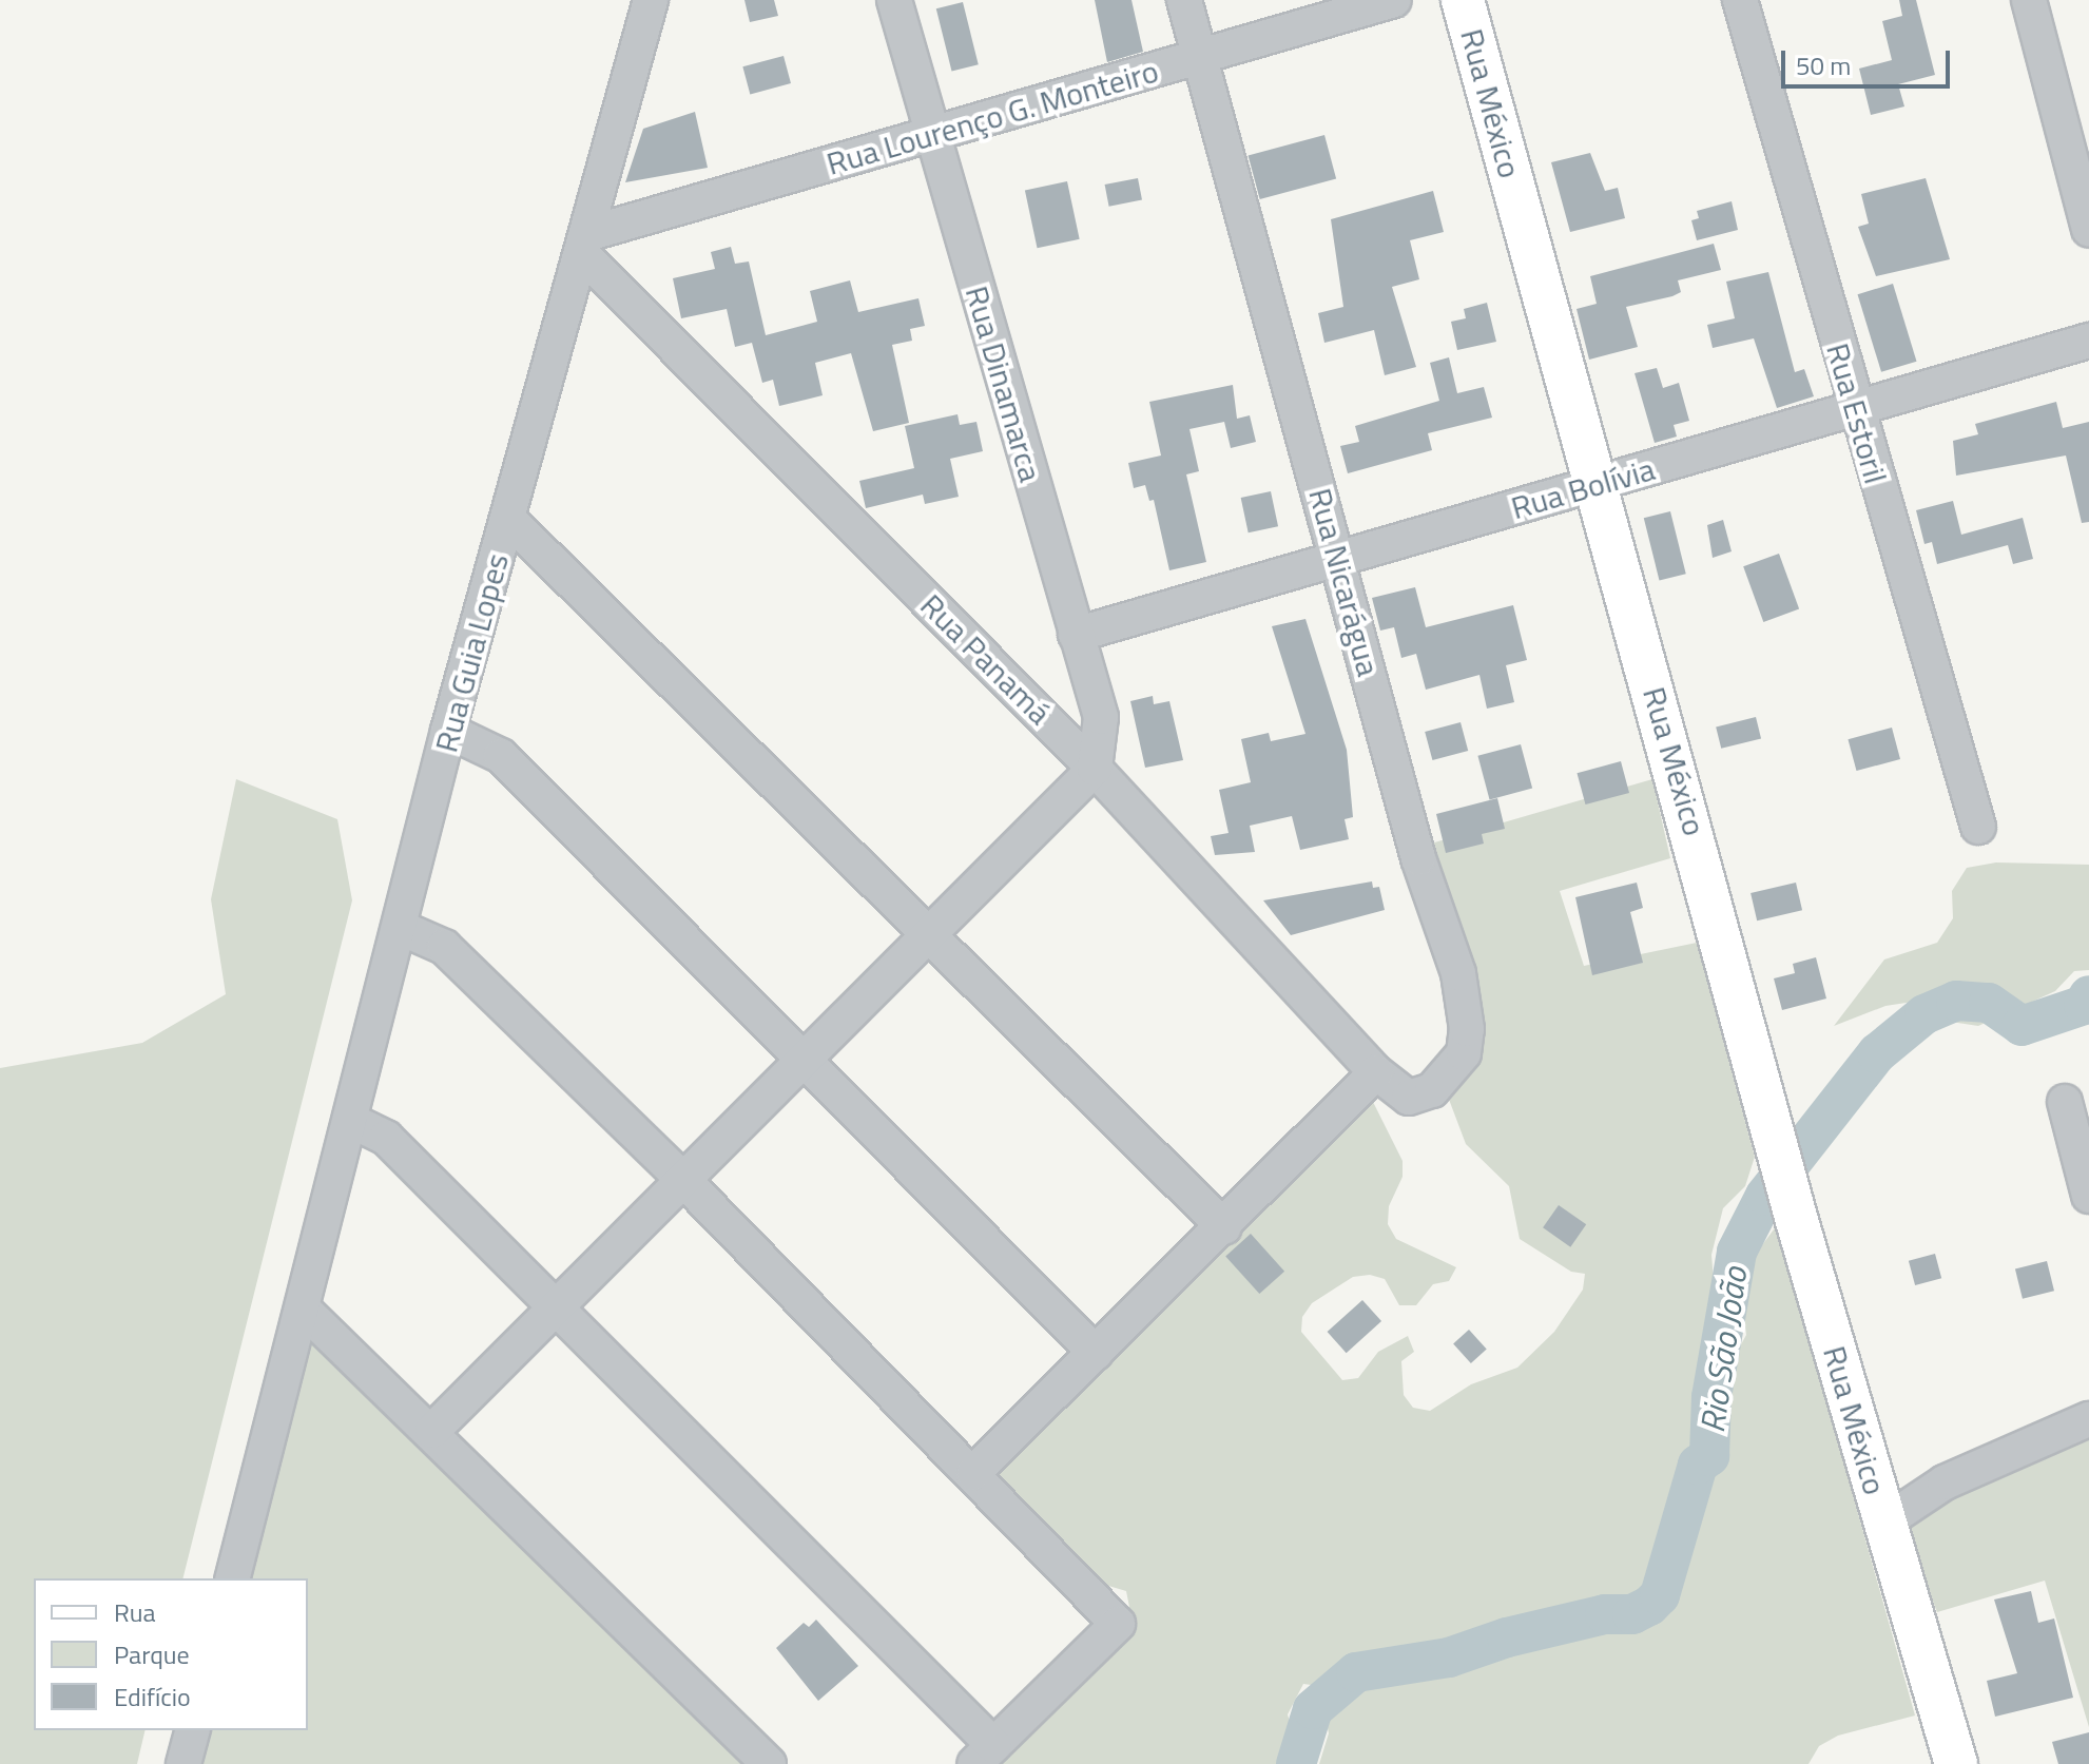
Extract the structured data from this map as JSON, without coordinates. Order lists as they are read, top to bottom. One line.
{"streets":{"main road":["Rua México"],"street":["Rua Lourenço G. Monteiro","Rua Dinamarca","Rua Estoril","Rua Bolívia","Rua Nicarágua","Rua Guia Lopes","Rua Panamá"]},"crossings":[["Rua México","Rua Bolívia"],["Rua Lourenço G. Monteiro","Rua Dinamarca"],["Rua Lourenço G. Monteiro","Rua Nicarágua"],["Rua Lourenço G. Monteiro","Rua Guia Lopes"],["Rua Lourenço G. Monteiro","Rua Panamá"],["Rua Dinamarca","Rua Bolívia"],["Rua Dinamarca","Rua Panamá"],["Rua Estoril","Rua Bolívia"],["Rua Bolívia","Rua Nicarágua"],["Rua Nicarágua","Rua Panamá"],["Rua Guia Lopes","Rua Panamá"]],"water":["Rio São João"],"legend":["Rua","Parque","Edifício"],"scale_bar":"50 m"}
